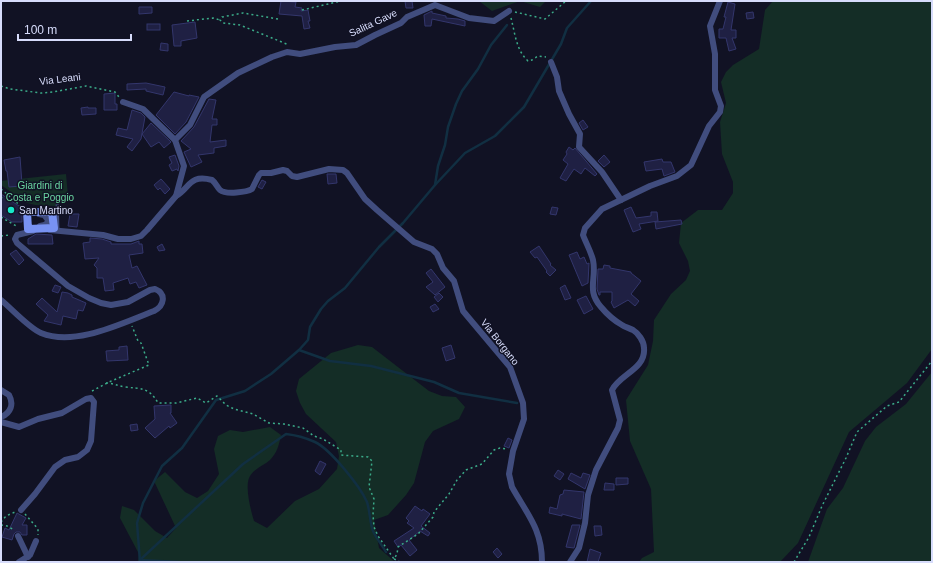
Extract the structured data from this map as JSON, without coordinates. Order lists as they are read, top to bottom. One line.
{"streets":{"street":["Salita Gave","Via Borgano"],"path":["Via Leani"]},"parks":["Giardini di Costa e Poggio"],"places":["San Martino"],"scale_bar":"100 m"}
